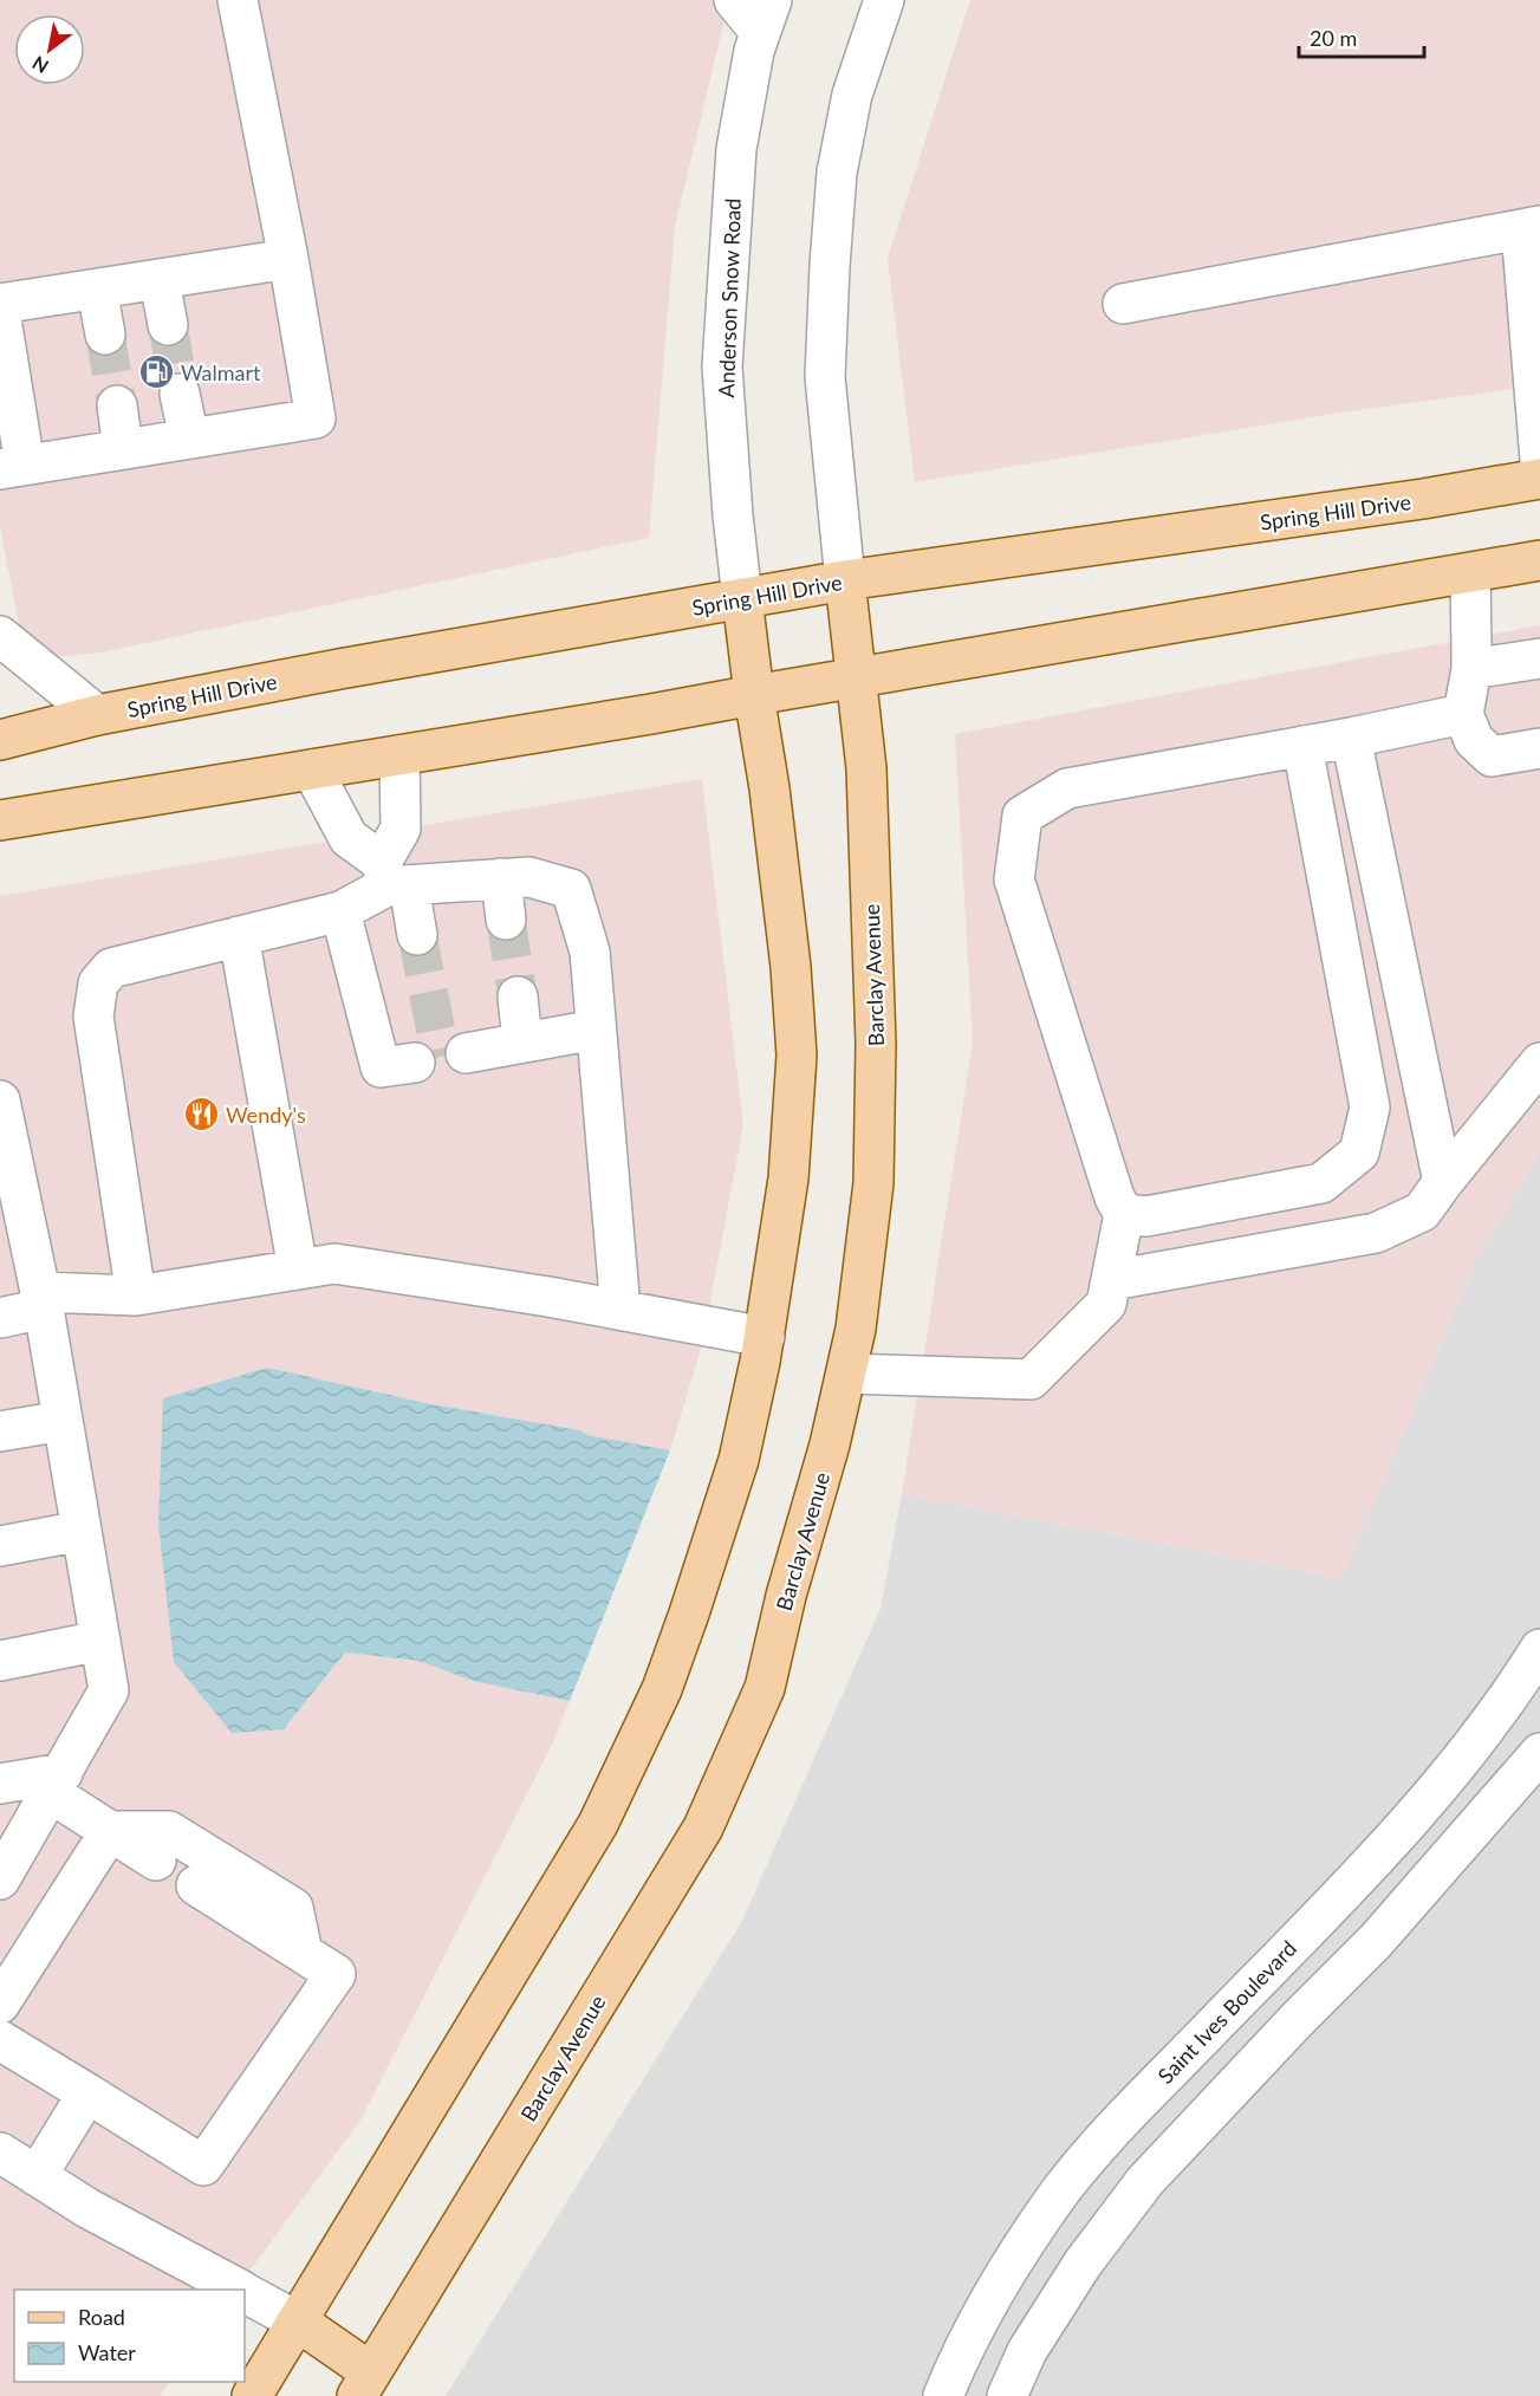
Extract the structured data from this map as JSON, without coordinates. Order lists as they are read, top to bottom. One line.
{"streets":{"main road":["Spring Hill Drive","Barclay Avenue"],"street":["Anderson Snow Road","Saint Ives Boulevard"]},"crossings":[["Anderson Snow Road","Spring Hill Drive"],["Spring Hill Drive","Barclay Avenue"]],"places":{"fuel station":["Walmart"],"restaurant":["Wendy's"]},"legend":["Road","Water"],"scale_bar":"20 m","north":"bottom left"}
